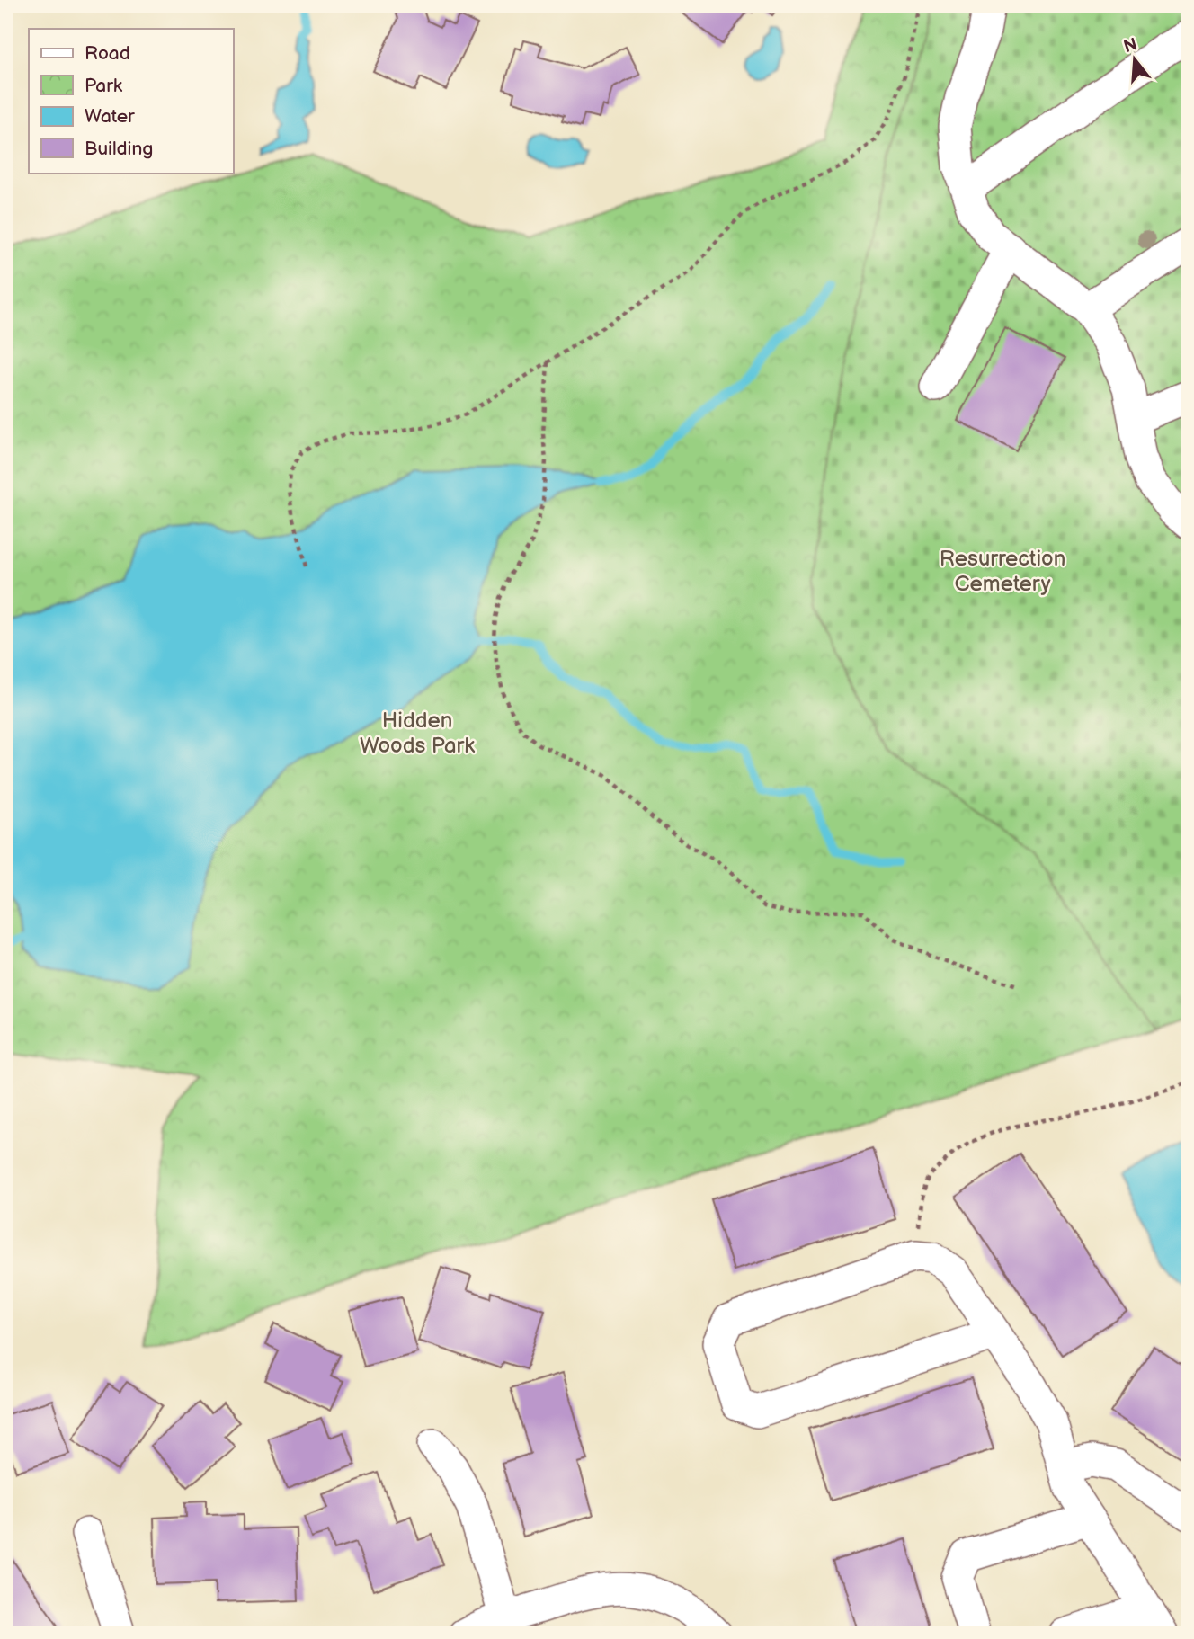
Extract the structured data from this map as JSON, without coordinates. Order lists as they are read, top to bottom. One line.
{"parks":["Resurrection Cemetery","Hidden Woods Park"],"legend":["Road","Park","Water","Building"],"north":"top"}
